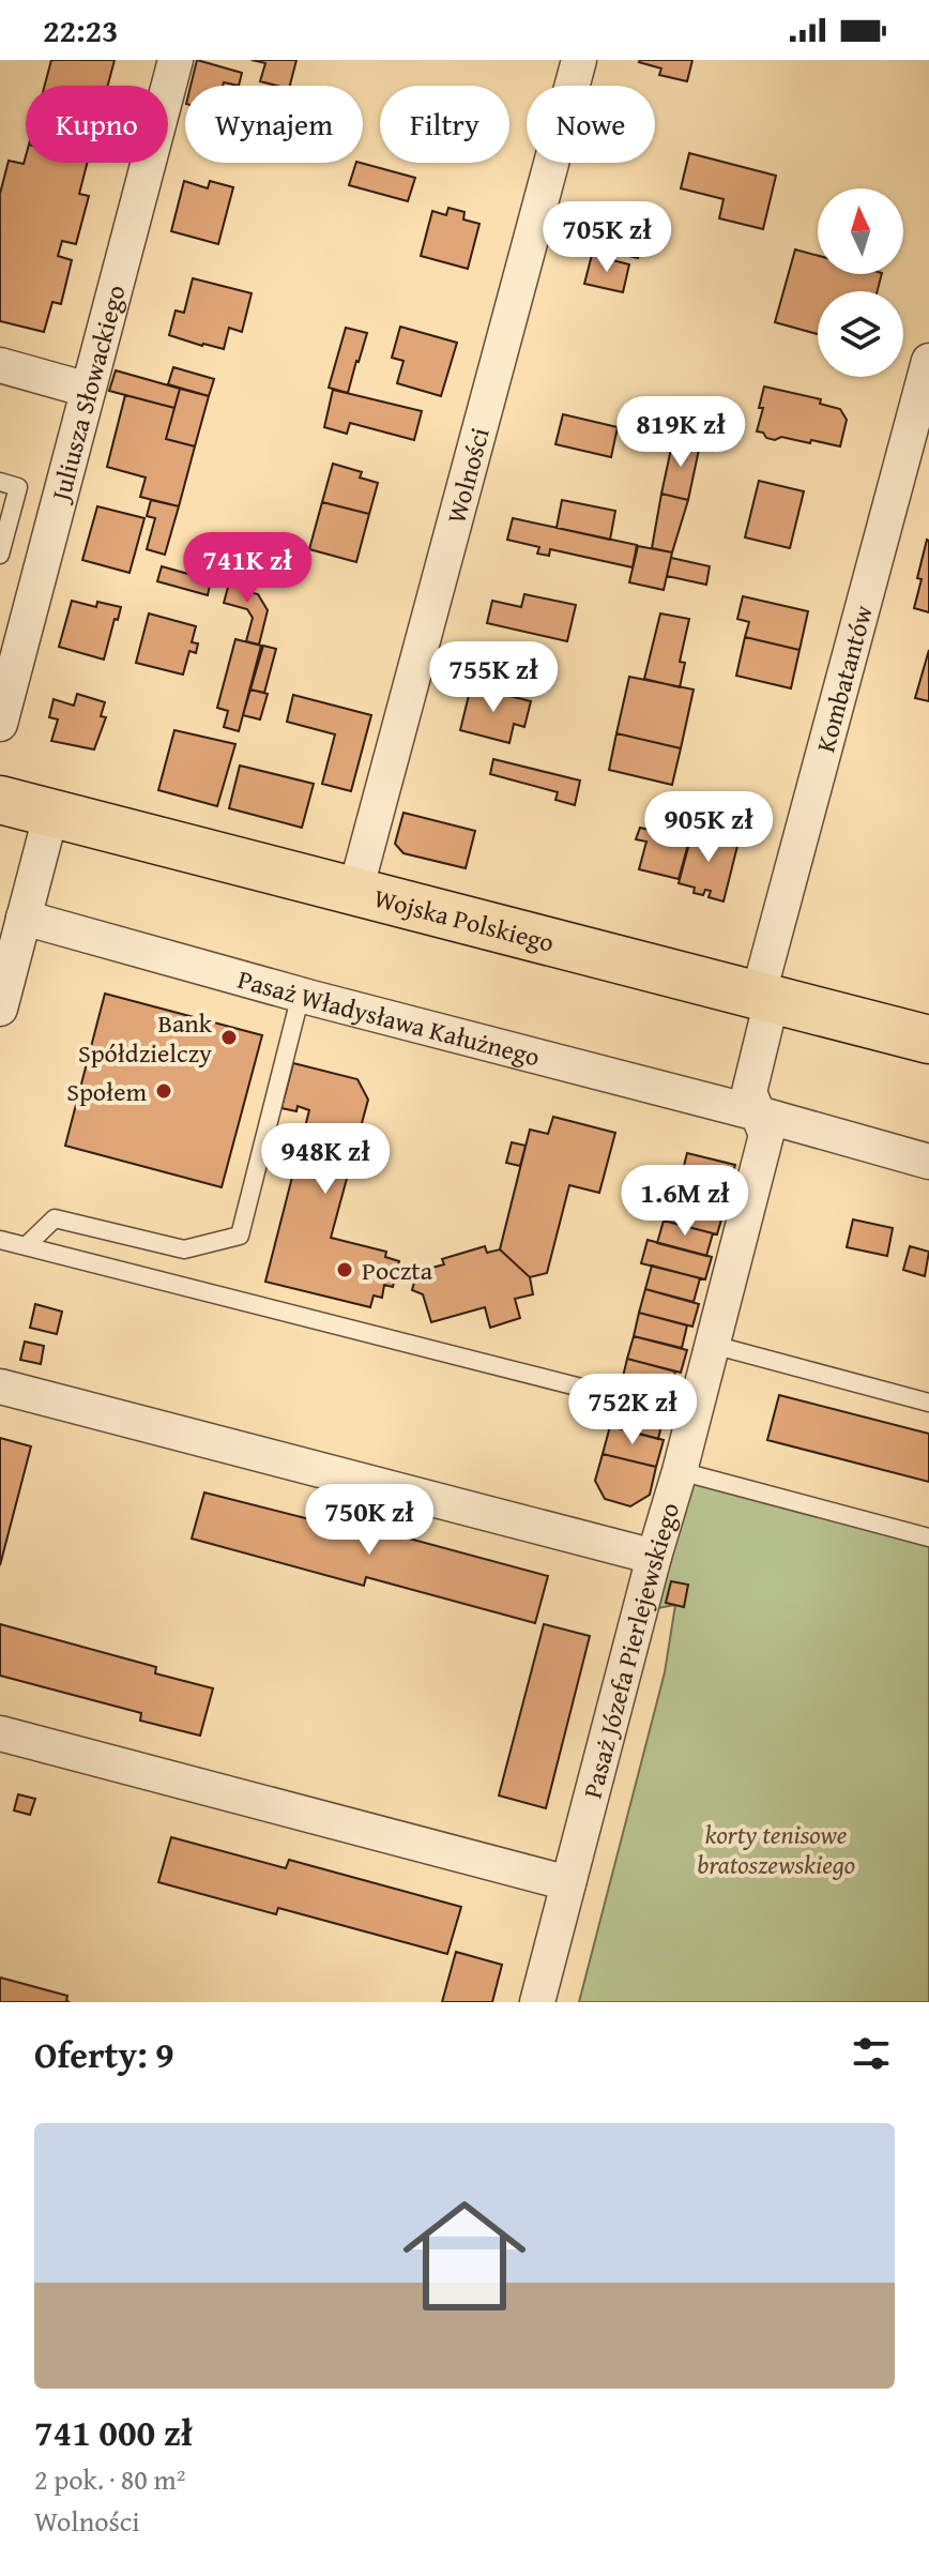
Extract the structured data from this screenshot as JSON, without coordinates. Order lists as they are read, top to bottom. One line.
{"streets":{"main road":["Wojska Polskiego"],"street":["Juliusza Słowackiego","Wolności","Kombatantów","Pasaż Władysława Kałużnego","Pasaż Józefa Pierlejewskiego"]},"crossings":[["Wolności","Wojska Polskiego"],["Kombatantów","Wojska Polskiego"],["Kombatantów","Pasaż Józefa Pierlejewskiego"],["Wojska Polskiego","Pasaż Józefa Pierlejewskiego"],["Pasaż Władysława Kałużnego","Pasaż Józefa Pierlejewskiego"]],"parks":["korty tenisowe bratoszewskiego"],"places":["Bank Spółdzielczy","Społem","Poczta"],"north":"top","page":{"status":"22:23","chip":["Kupno","Wynajem","Filtry","Nowe"],"price":["705K zł","819K zł","741K zł","755K zł","905K zł","948K zł","1.6M zł","752K zł","750K zł"],"heading":"Oferty: 9","list":[{"name":"741 000 zł","note":"2 pok. · 80 m² · Wolności"}]}}
